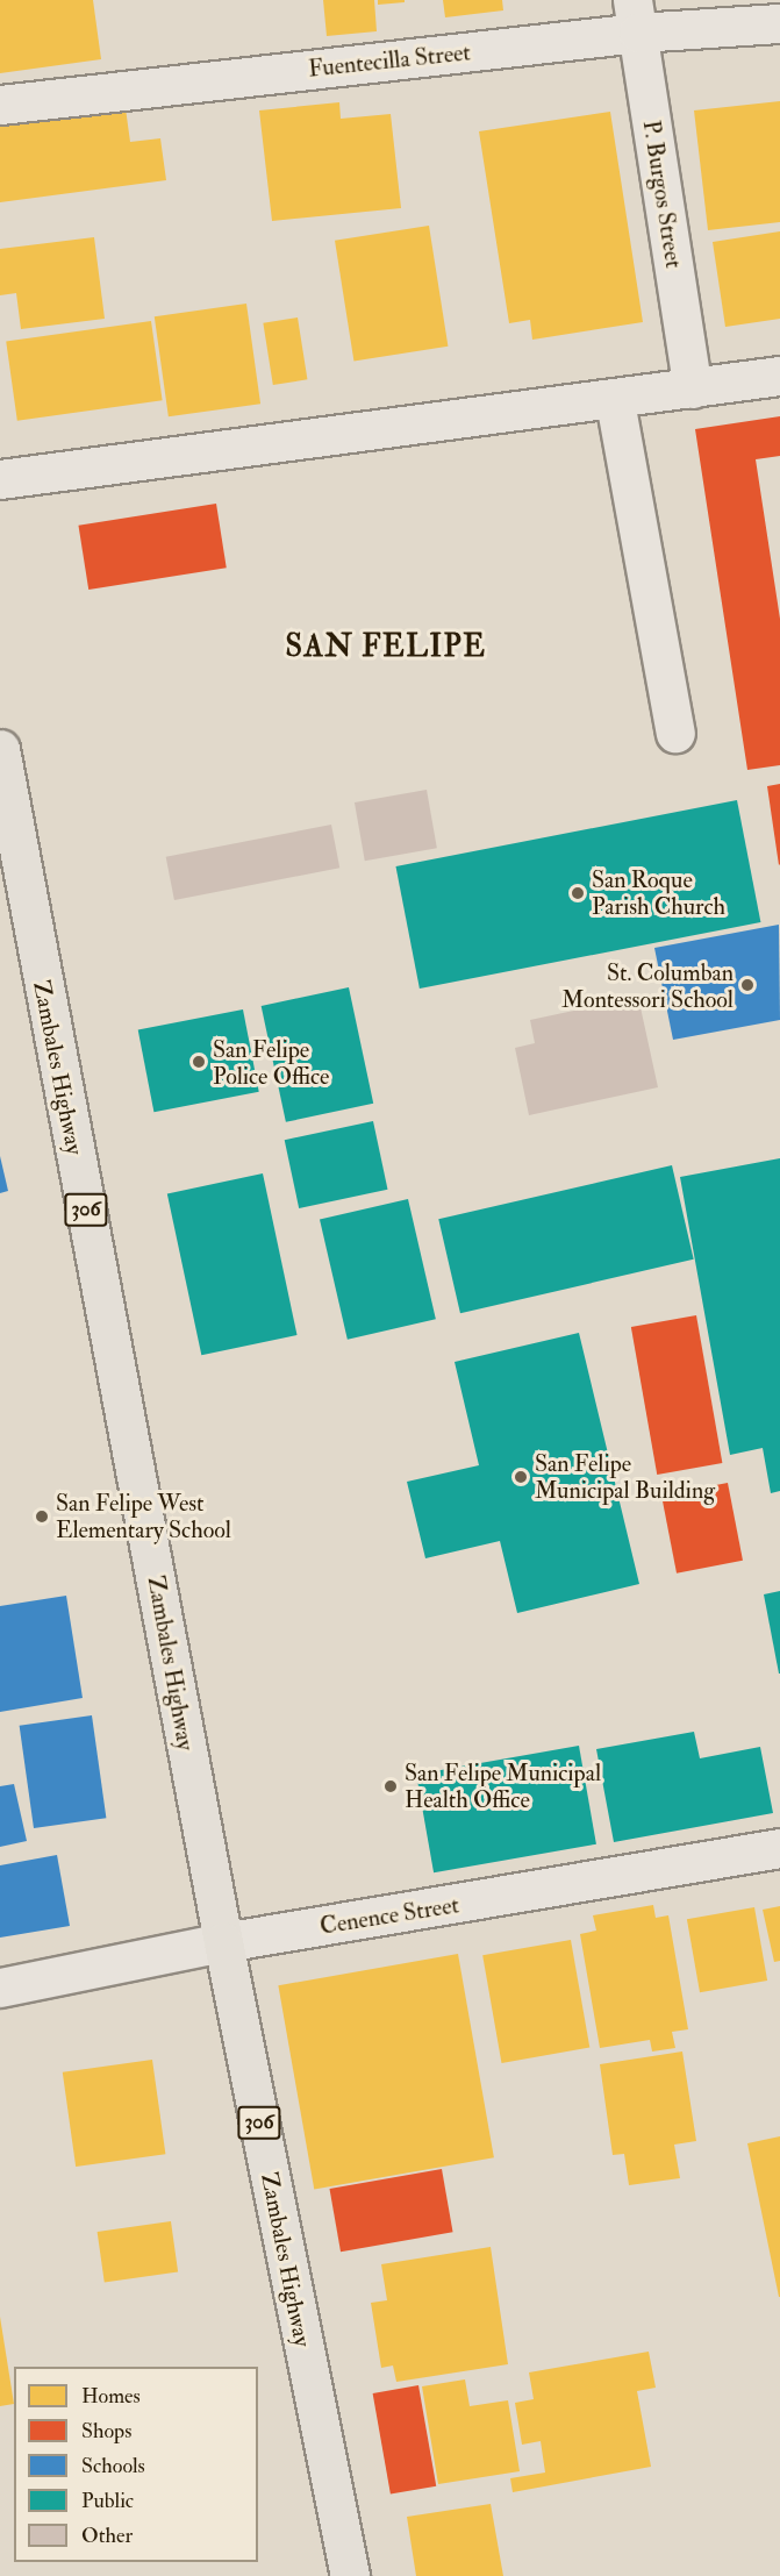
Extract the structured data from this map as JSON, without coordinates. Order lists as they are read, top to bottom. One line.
{"streets":{"main road":["Zambales Highway","306"],"street":["Fuentecilla Street","P. Burgos Street","Cenence Street"]},"crossings":[["Fuentecilla Street","P. Burgos Street"],["Zambales Highway","Cenence Street"]],"districts":["SAN FELIPE"],"places":["San Roque Parish Church","St. Columban Montessori School","San Felipe Police Office","San Felipe Municipal Building","San Felipe West Elementary School","San Felipe Municipal Health Office"],"legend":["Homes","Shops","Schools","Public","Other"]}
